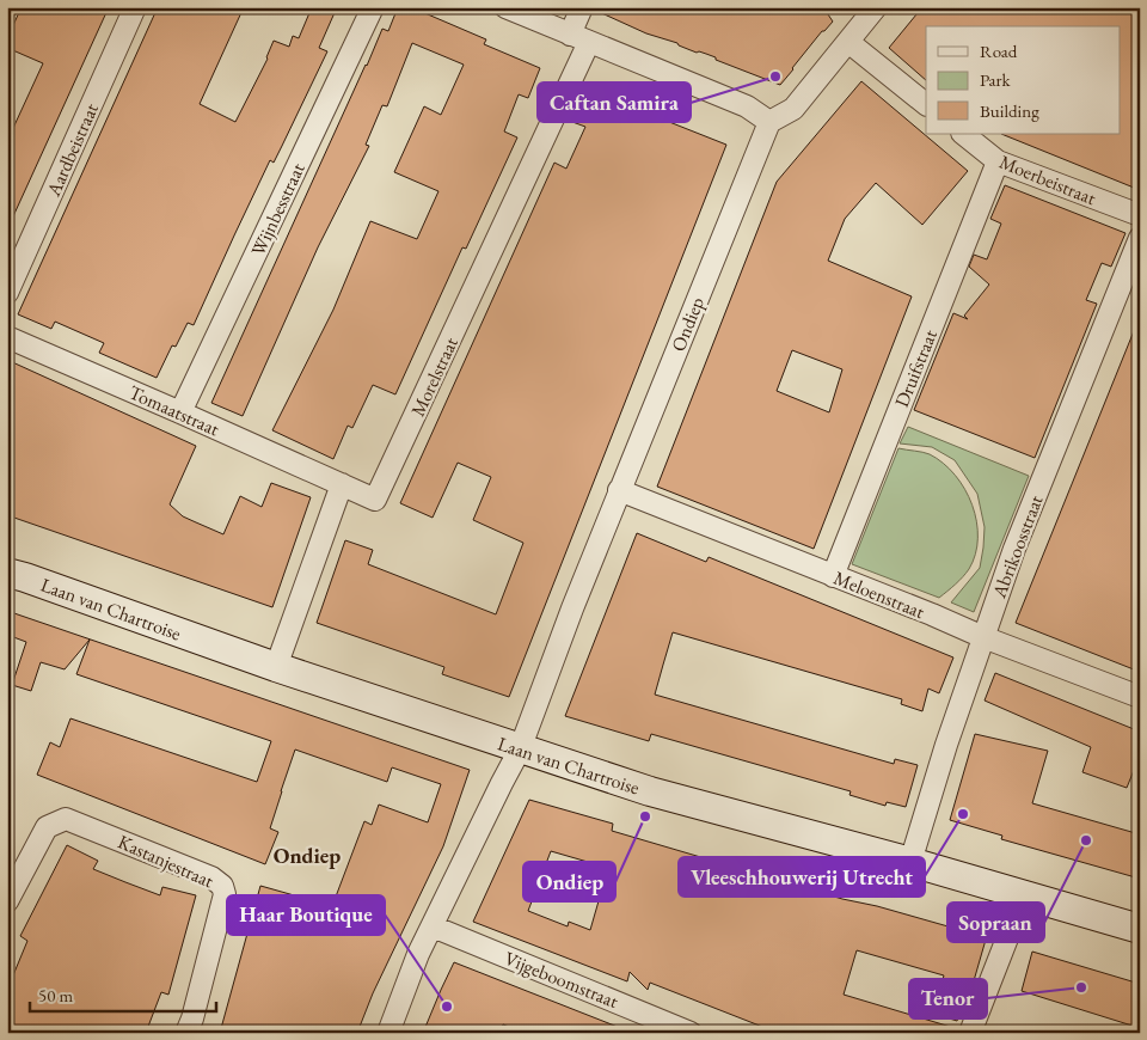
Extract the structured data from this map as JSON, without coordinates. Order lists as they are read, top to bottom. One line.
{"streets":{"street":["Aardbeistraat","Moerbeistraat","Wijnbesstraat","Ondiep","Druifstraat","Morelstraat","Tomaatstraat","Abrikoosstraat","Meloenstraat","Laan van Chartroise","Kastanjestraat","Vijgeboomstraat"]},"crossings":[["Moerbeistraat","Druifstraat"],["Wijnbesstraat","Tomaatstraat"],["Ondiep","Meloenstraat"],["Ondiep","Laan van Chartroise"],["Ondiep","Vijgeboomstraat"],["Druifstraat","Meloenstraat"],["Morelstraat","Tomaatstraat"],["Abrikoosstraat","Meloenstraat"],["Abrikoosstraat","Laan van Chartroise"]],"districts":["Ondiep"],"places":["Caftan Samira","Vleeschhouwerij Utrecht","Ondiep","Sopraan","Tenor","Haar Boutique"],"legend":["Road","Park","Building"],"scale_bar":"50 m"}
